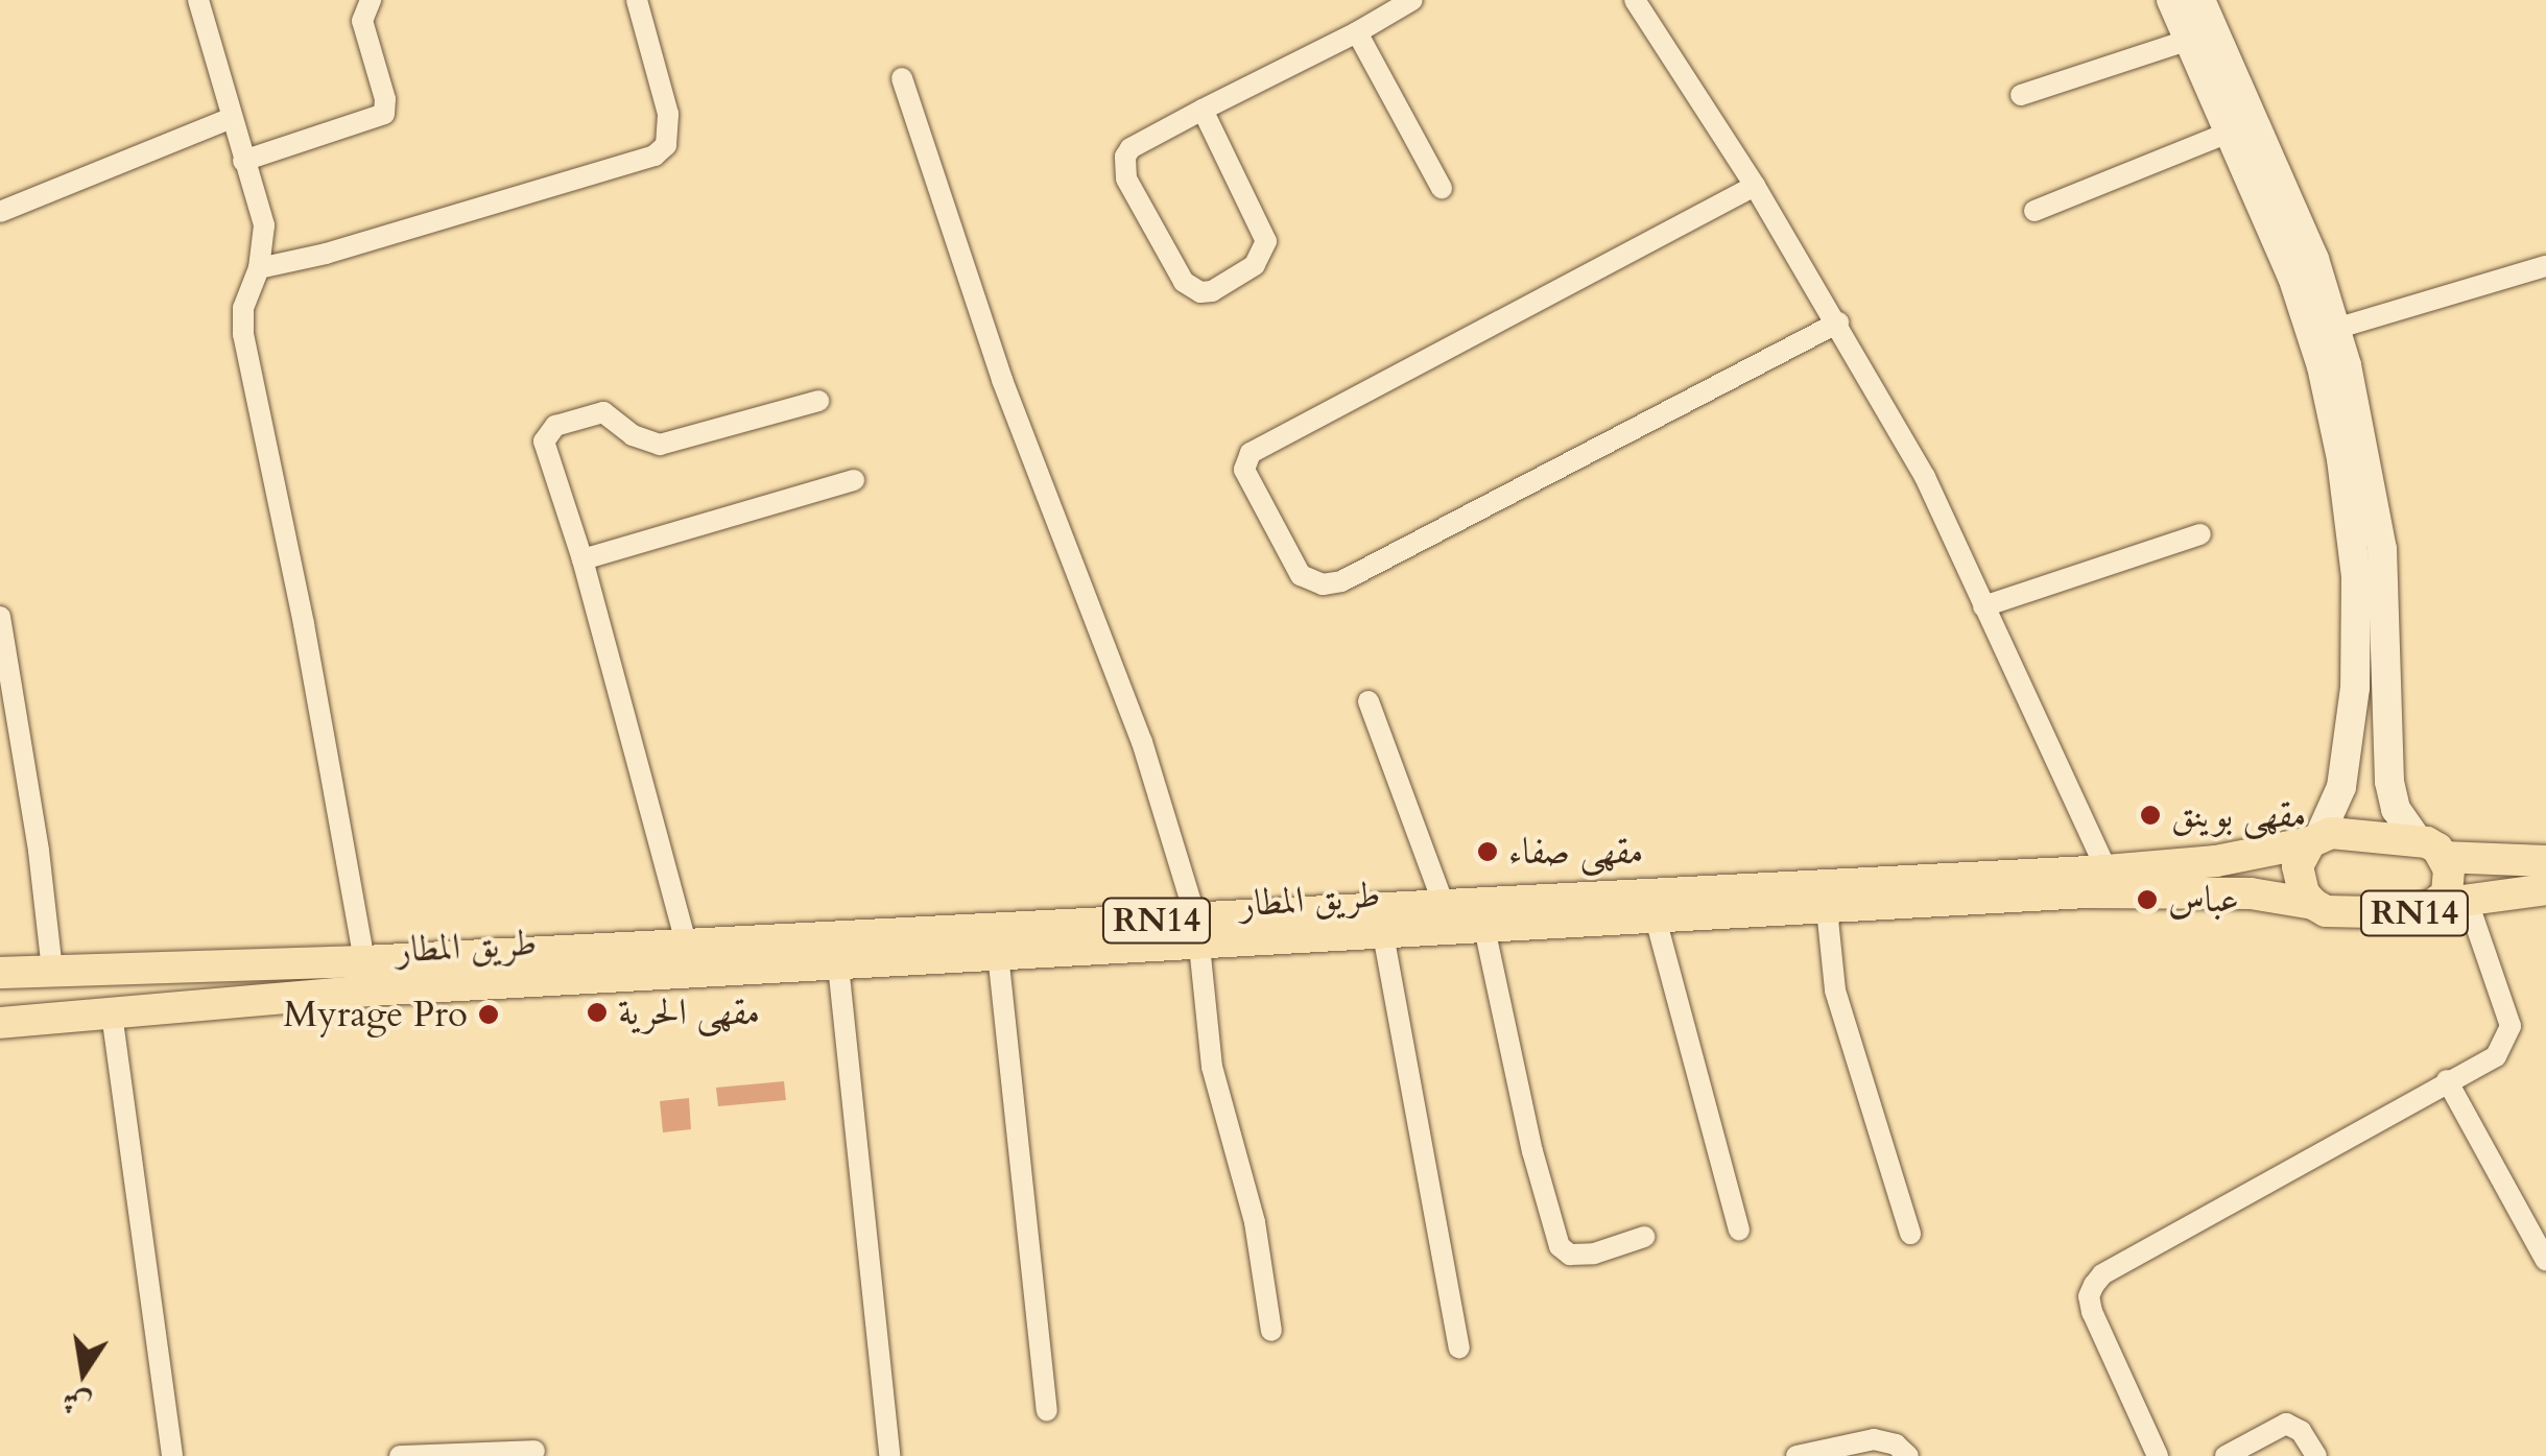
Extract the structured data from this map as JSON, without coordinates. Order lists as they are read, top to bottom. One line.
{"streets":{"main road":["طريق المطار","RN14"]},"crossings":[["طريق المطار","RN14"]],"places":["مقهى بوينق","مقهى صفاء","عباس","مقهى الحرية","Myrage Pro"],"north":"bottom"}
